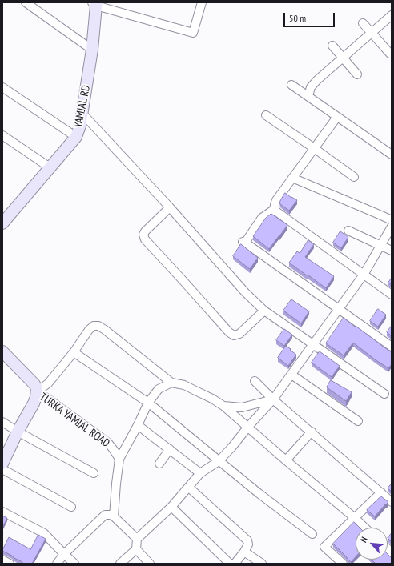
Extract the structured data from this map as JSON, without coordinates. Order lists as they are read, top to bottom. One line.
{"streets":{"main road":["YAMJAL RD","TURKA YAMJAL ROAD"]},"scale_bar":"50 m","north":"top left"}
